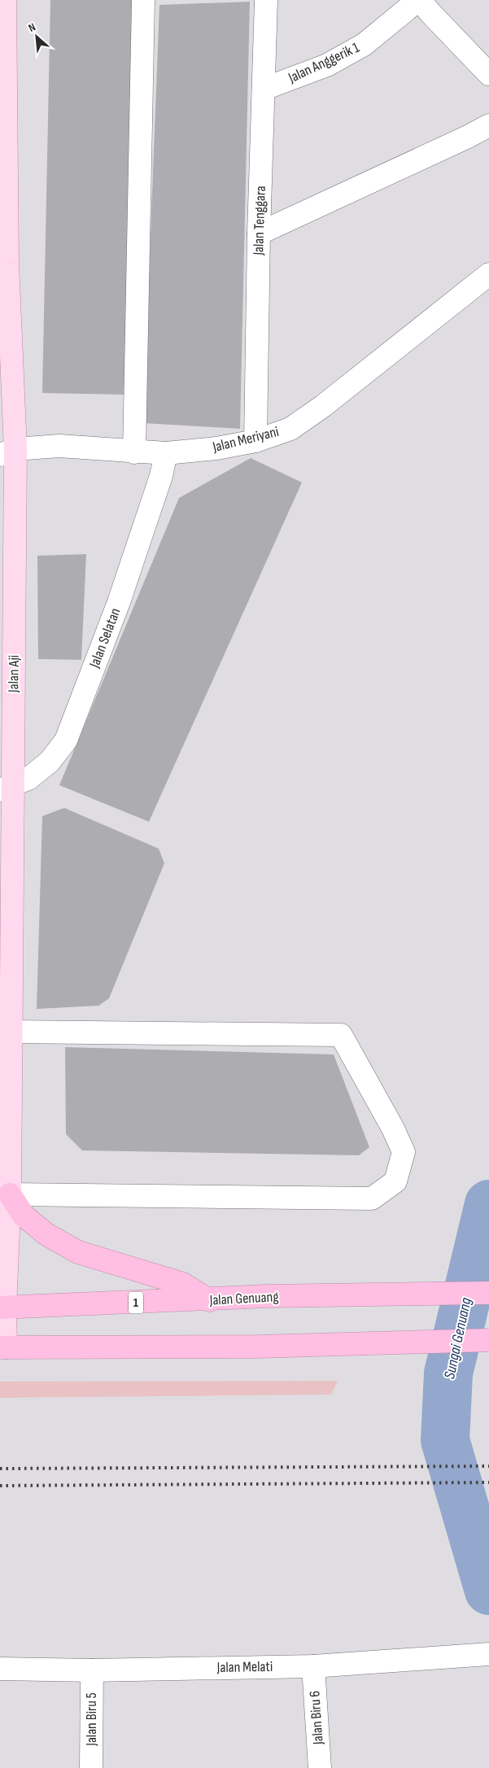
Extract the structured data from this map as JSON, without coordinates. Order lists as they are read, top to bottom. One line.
{"streets":{"highway":["Jalan Genuang","1"],"main road":["Jalan Aji"],"street":["Jalan Anggerik 1","Jalan Tenggara","Jalan Meriyani","Jalan Selatan","Jalan Melati","Jalan Biru 6","Jalan Biru 5"]},"crossings":[["Jalan Anggerik 1","Jalan Tenggara"],["Jalan Tenggara","Jalan Meriyani"],["Jalan Meriyani","Jalan Selatan"],["Jalan Meriyani","Jalan Aji"],["Jalan Selatan","Jalan Aji"],["Jalan Aji","Jalan Genuang"],["Jalan Melati","Jalan Biru 6"],["Jalan Melati","Jalan Biru 5"]],"water":["Sungai Genuang"],"north":"top left"}
